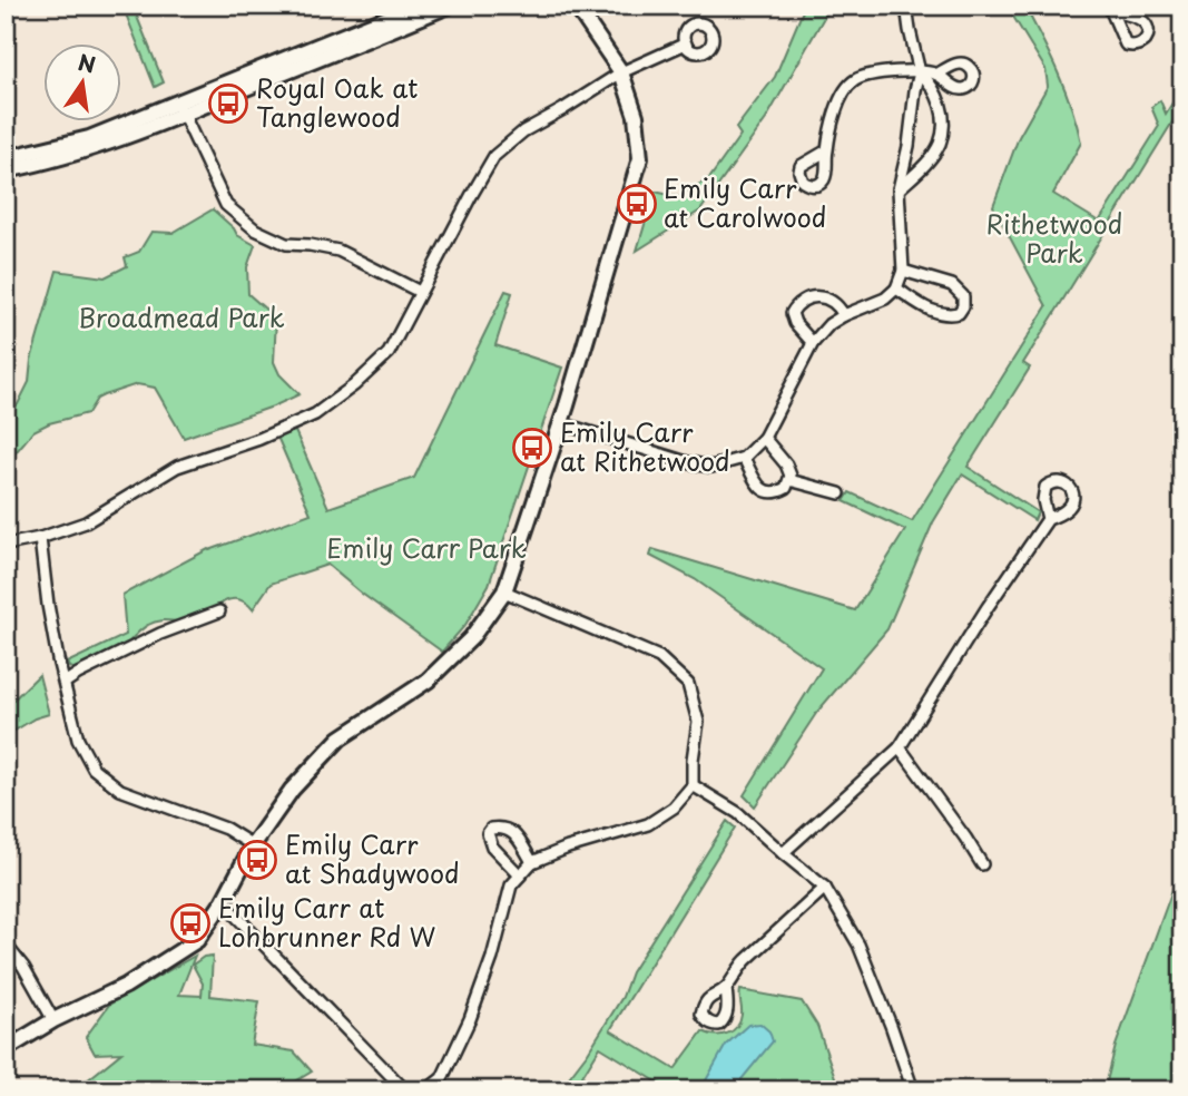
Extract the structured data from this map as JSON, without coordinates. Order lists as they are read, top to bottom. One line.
{"parks":["Rithetwood Park","Broadmead Park","Emily Carr Park"],"places":{"bus stop":["Royal Oak at Tanglewood","Emily Carr at Carolwood","Emily Carr at Rithetwood","Emily Carr at Shadywood","Emily Carr at Lohbrunner Rd W"]},"north":"top"}
